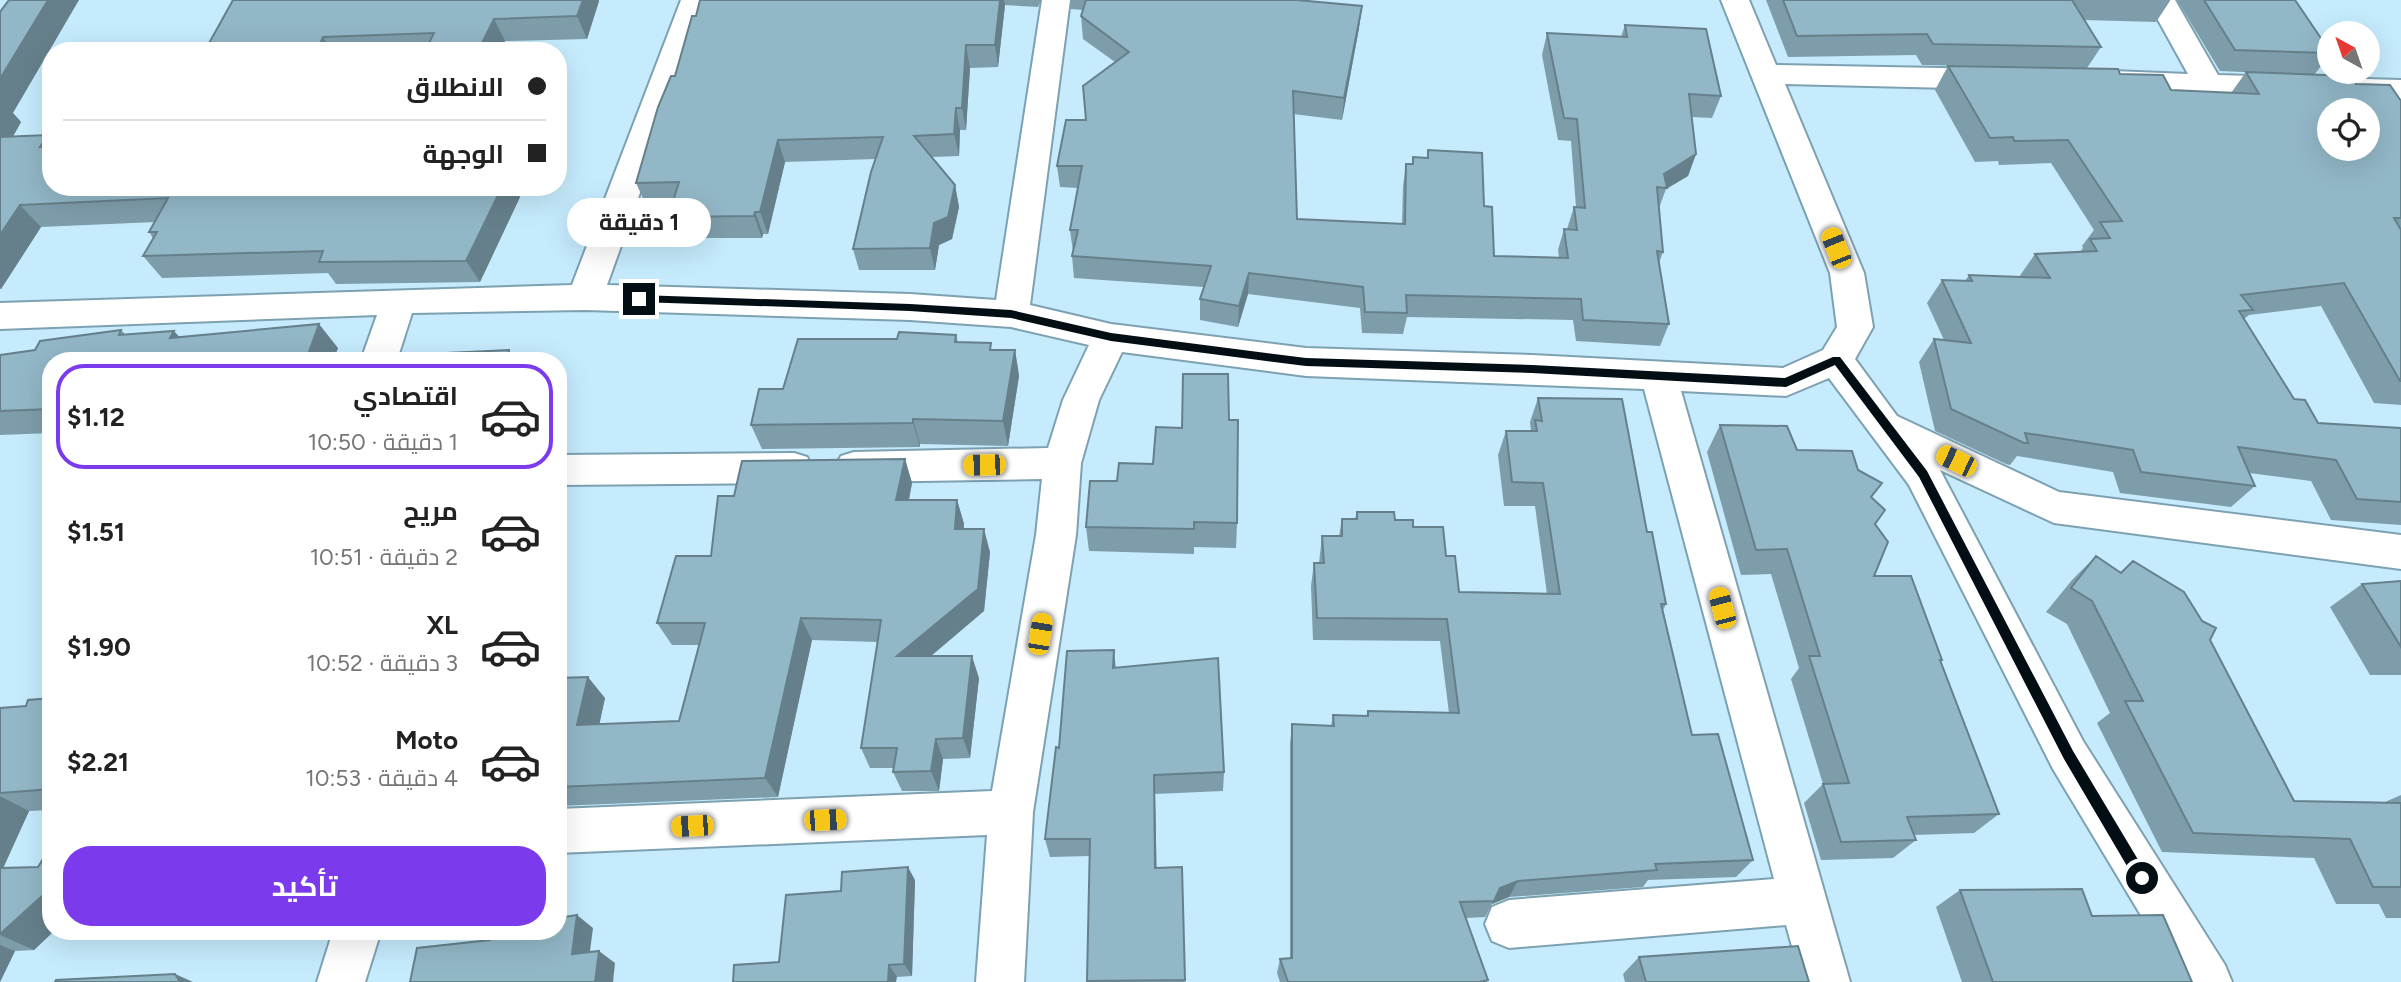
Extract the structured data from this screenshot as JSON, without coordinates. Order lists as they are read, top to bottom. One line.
{"north":"top left","page":{"banner":["الانطلاق","الوجهة"],"bubble":"1 دقيقة","list":[{"name":"اقتصادي","note":"1 دقيقة · 10:50","value":"$1.12"},{"name":"مريح","note":"2 دقيقة · 10:51","value":"$1.51"},{"name":"XL","note":"3 دقيقة · 10:52","value":"$1.90"},{"name":"Moto","note":"4 دقيقة · 10:53","value":"$2.21"}],"buttons":"تأكيد"}}
